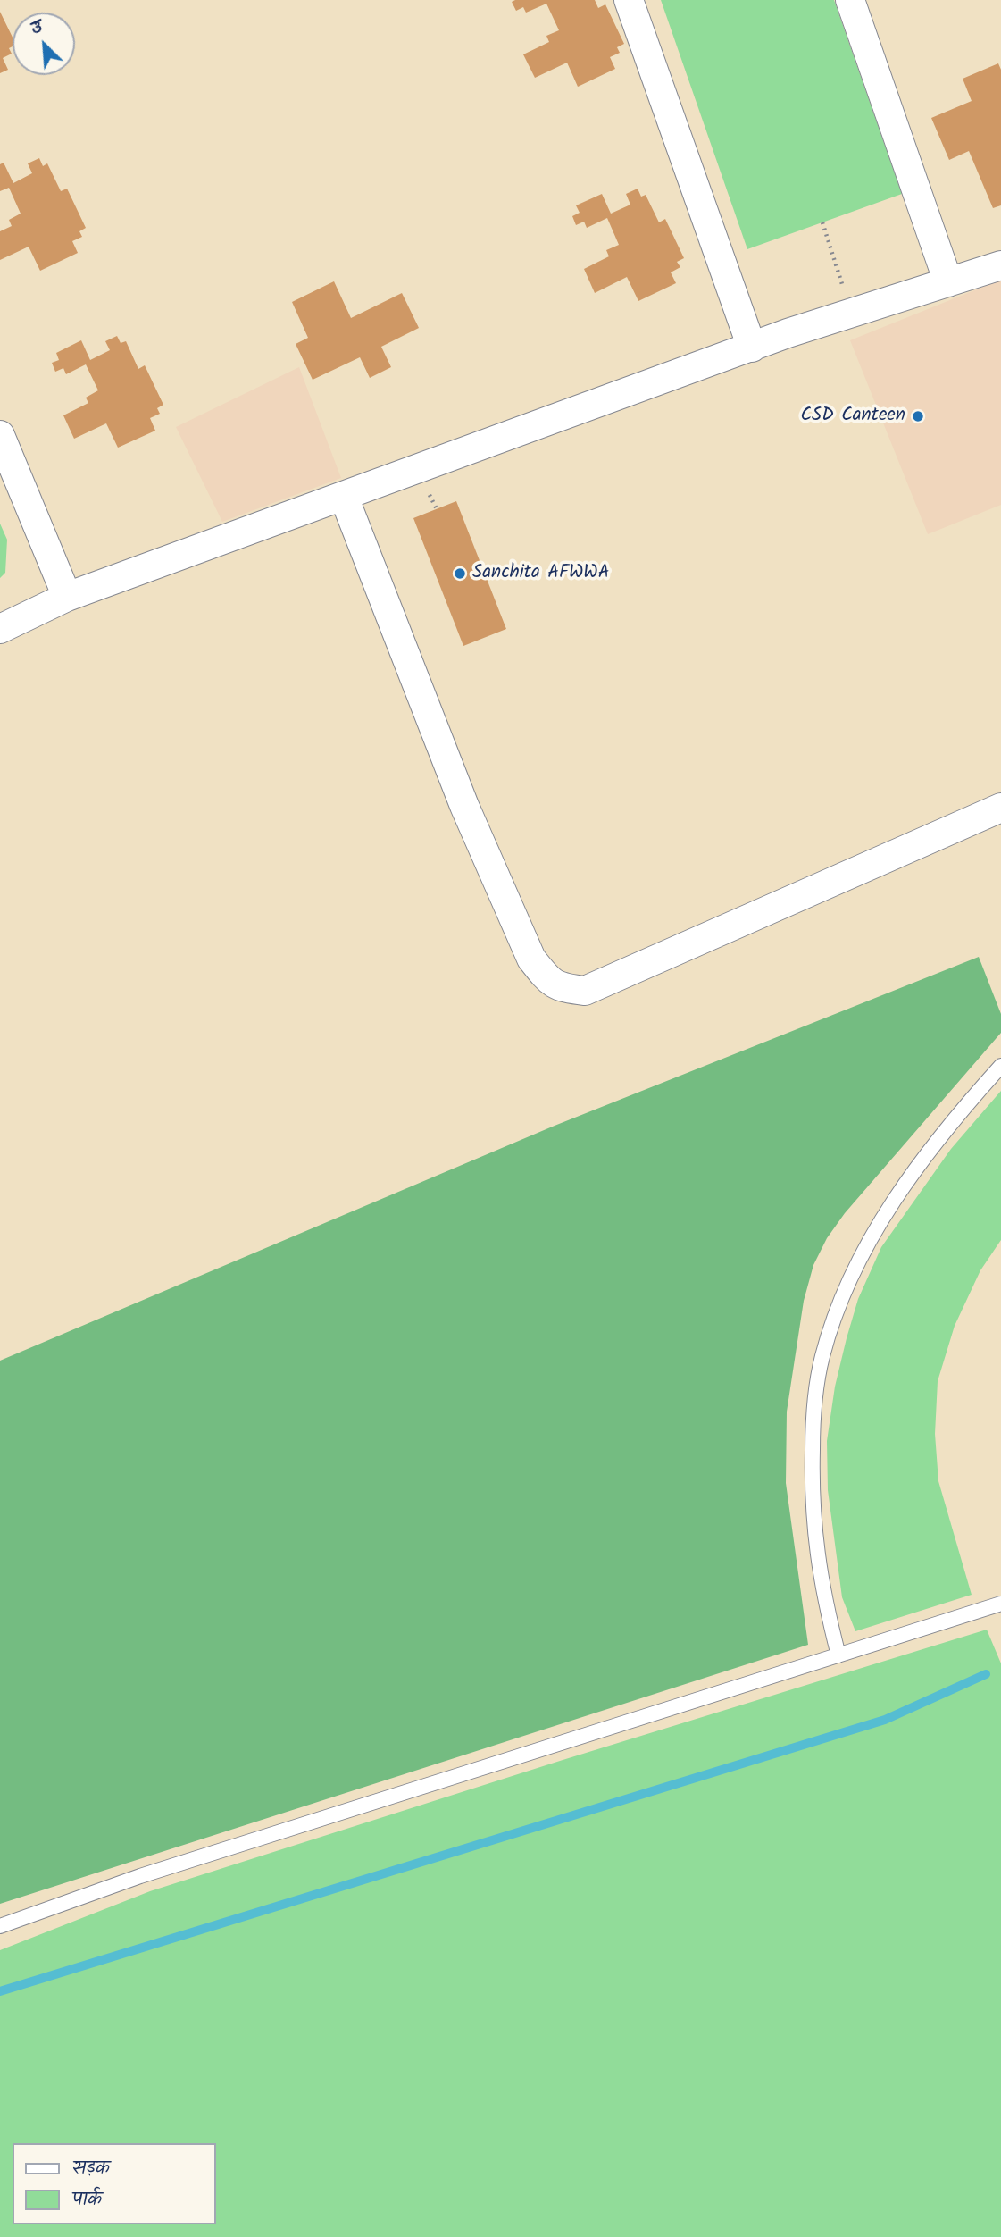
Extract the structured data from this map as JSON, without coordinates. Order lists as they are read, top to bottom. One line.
{"places":["CSD Canteen","Sanchita AFWWA"],"legend":["सड़क","पार्क"],"north":"top left"}
